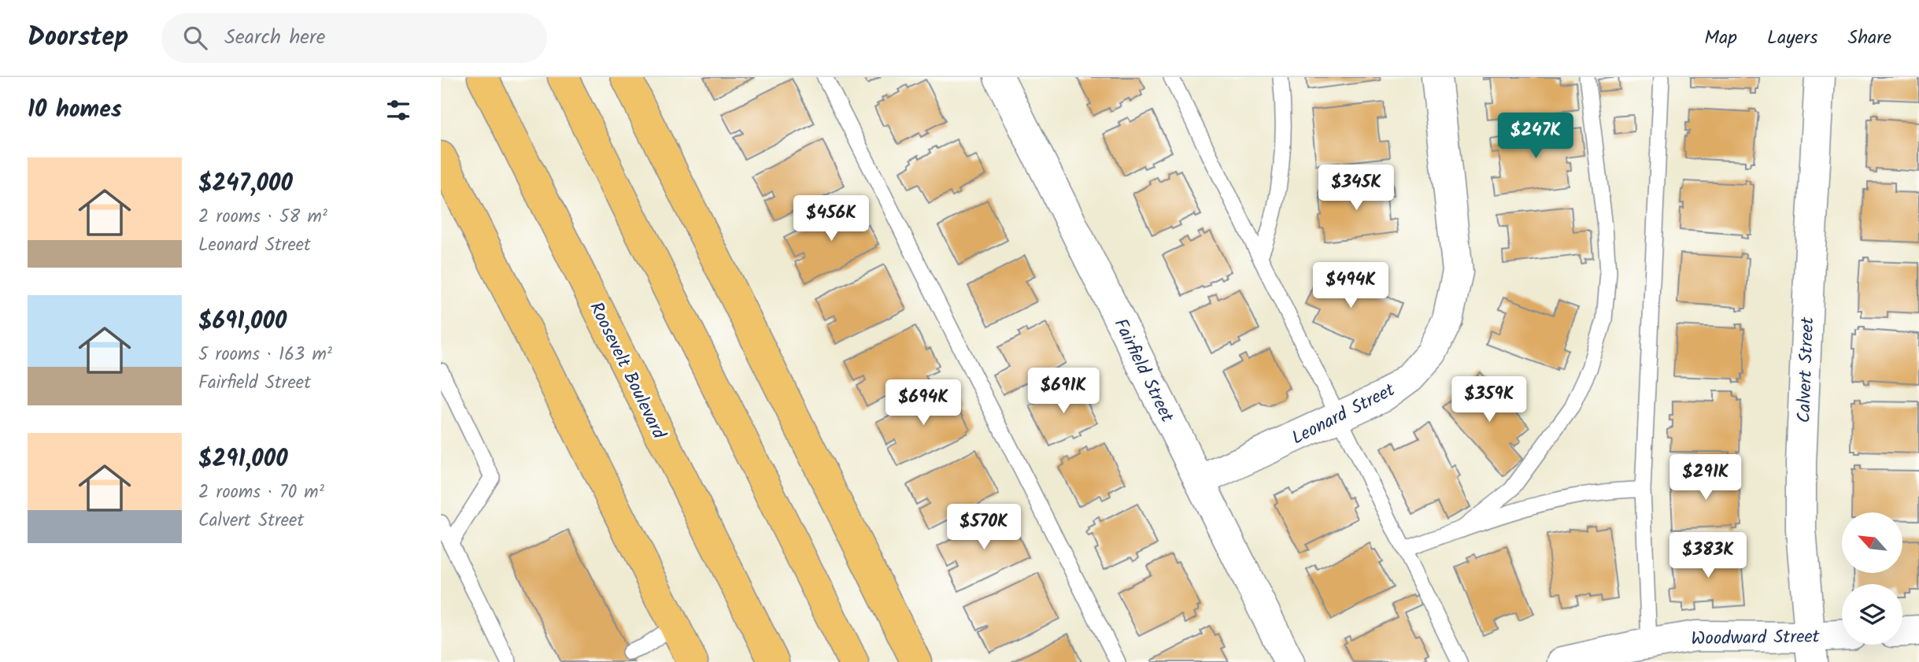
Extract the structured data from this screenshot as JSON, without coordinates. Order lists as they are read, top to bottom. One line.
{"streets":{"highway":["Roosevelt Boulevard"],"street":["Fairfield Street","Calvert Street","Leonard Street","Woodward Street"]},"crossings":[["Fairfield Street","Leonard Street"],["Calvert Street","Woodward Street"]],"north":"top left","page":{"header":"Doorstep","search":"Search here","nav":["Map","Layers","Share"],"heading":"10 homes","price":["$247K","$345K","$456K","$494K","$691K","$359K","$694K","$291K","$570K","$383K"],"list":[{"name":"$247,000","note":"2 rooms · 58 m² · Leonard Street"},{"name":"$691,000","note":"5 rooms · 163 m² · Fairfield Street"},{"name":"$291,000","note":"2 rooms · 70 m² · Calvert Street"}]}}
